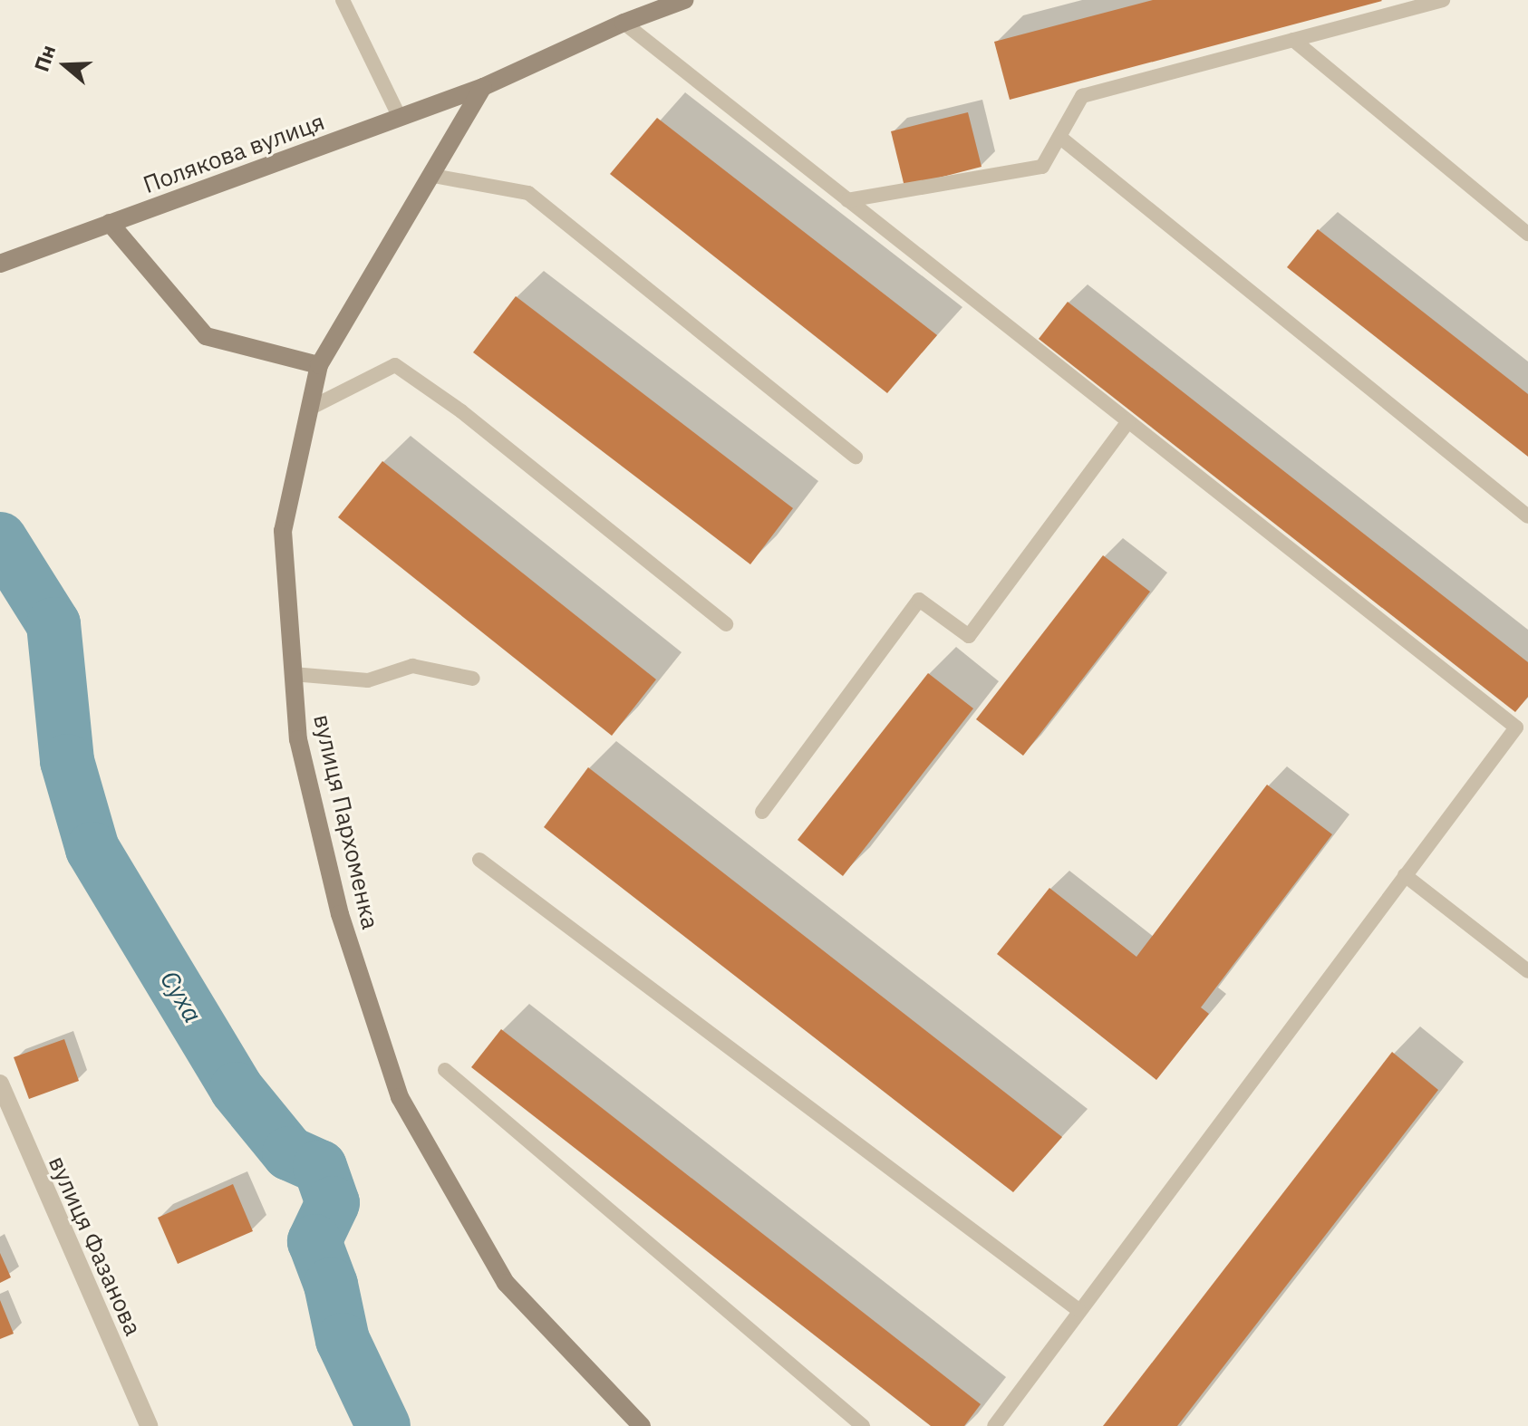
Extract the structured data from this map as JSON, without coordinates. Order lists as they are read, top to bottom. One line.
{"streets":{"street":["Полякова вулиця","вулиця Пархоменка","вулиця Фазанова"]},"water":["Суха"],"north":"left"}
